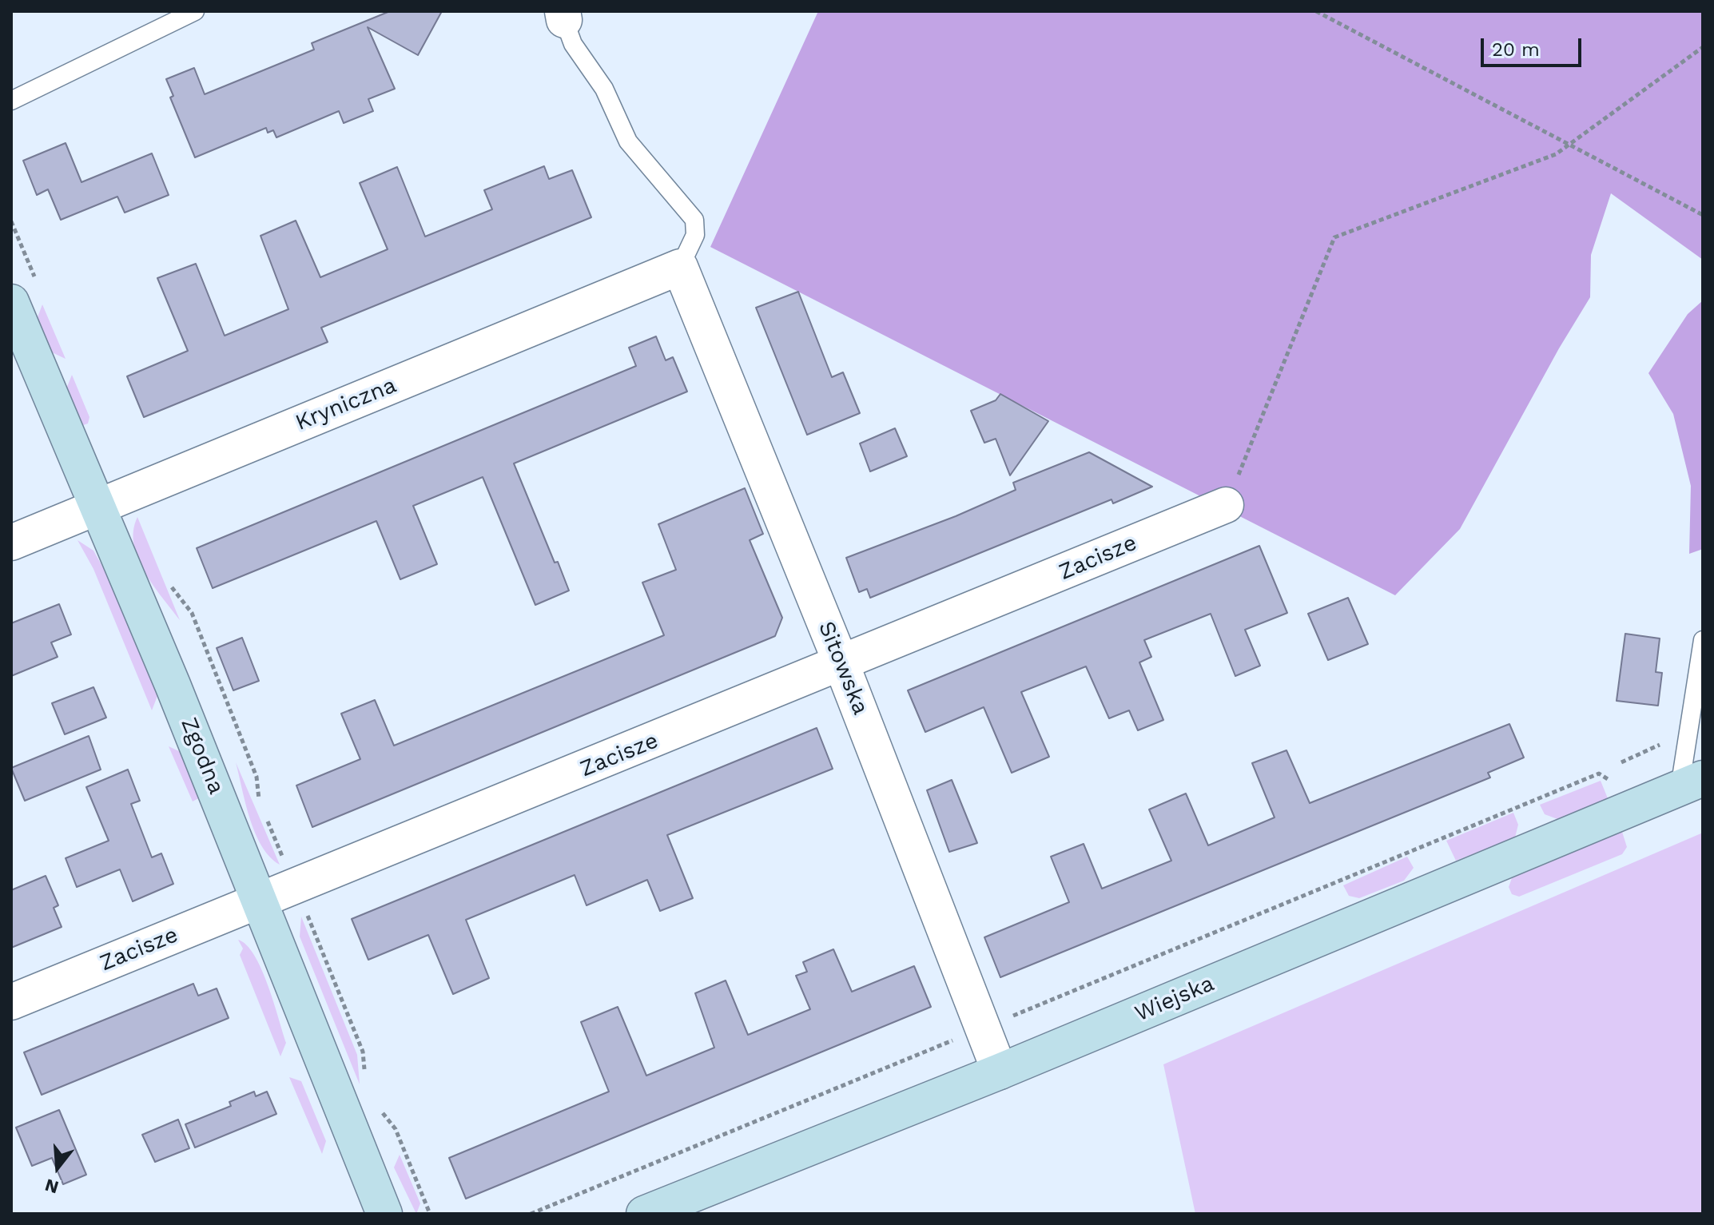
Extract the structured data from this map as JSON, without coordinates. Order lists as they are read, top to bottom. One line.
{"streets":{"street":["Kryniczna","Zacisze","Sitowska","Zgodna","Wiejska"]},"crossings":[["Kryniczna","Sitowska"],["Kryniczna","Zgodna"],["Zacisze","Sitowska"],["Zacisze","Zgodna"],["Sitowska","Wiejska"]],"scale_bar":"20 m","north":"bottom"}
